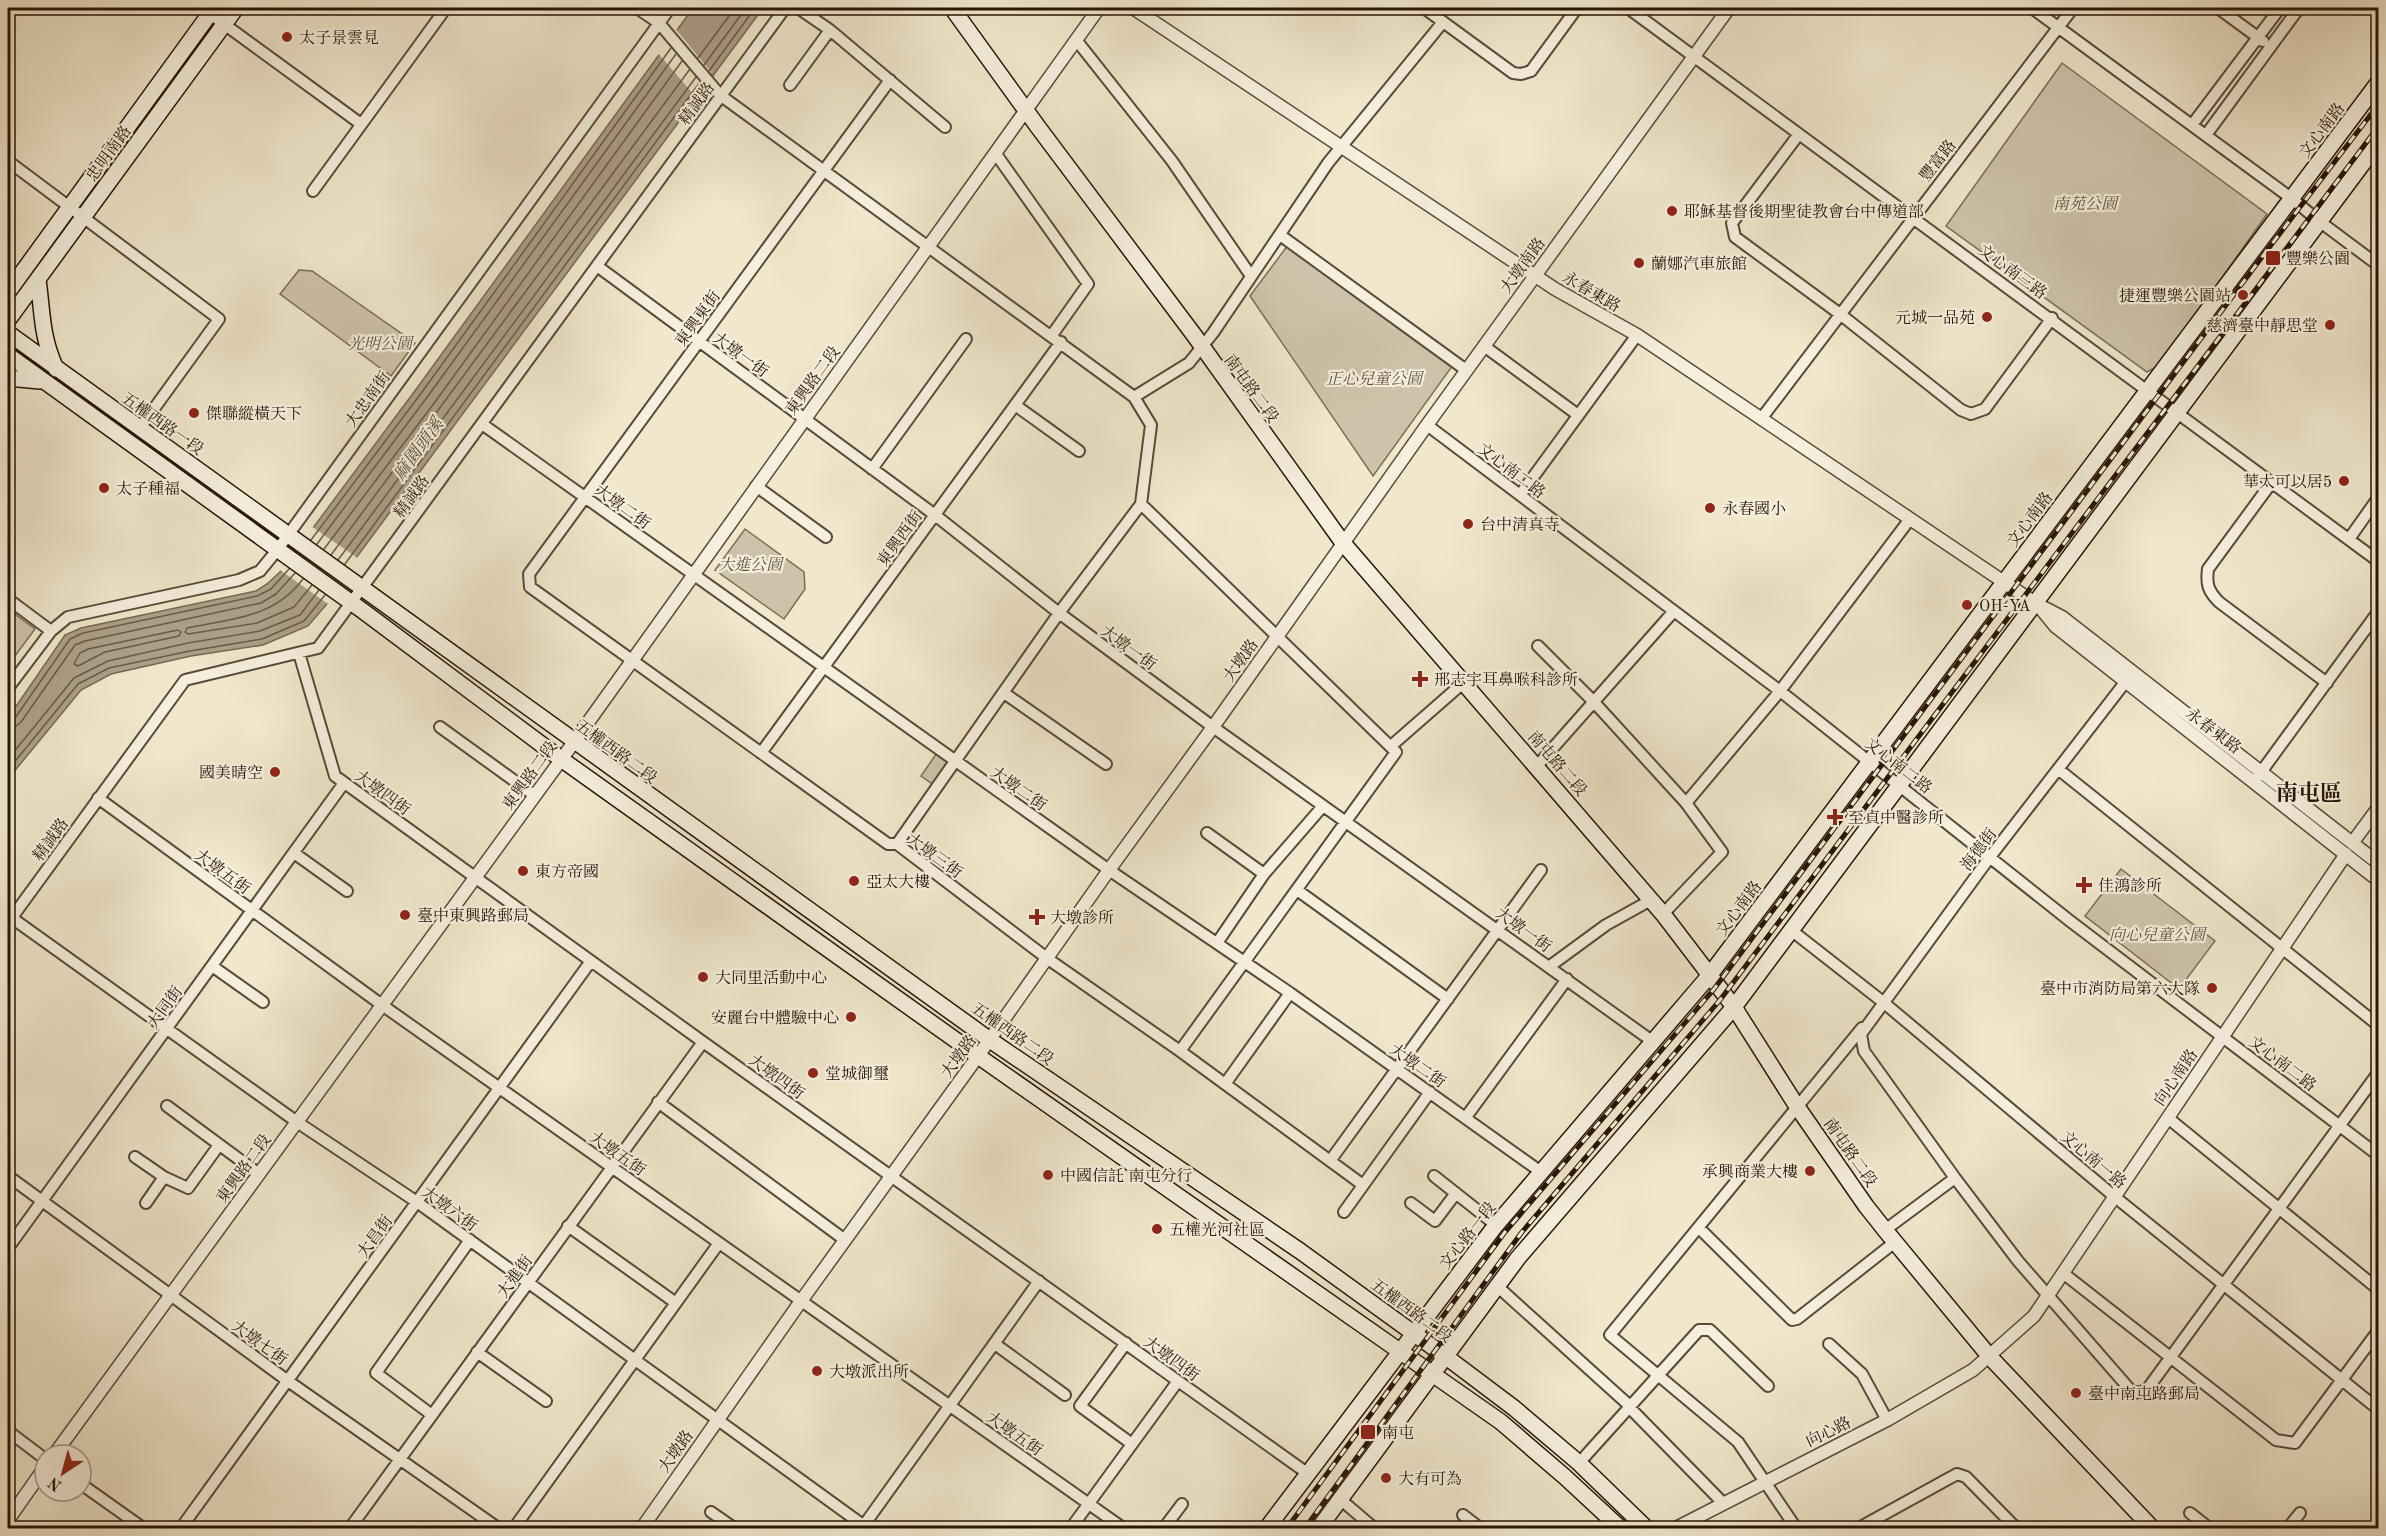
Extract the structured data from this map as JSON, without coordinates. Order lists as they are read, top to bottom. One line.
{"streets":{"main road":["文心南路","忠明南路","南屯路二段","五權西路一段","五權西路二段","文心路一段"],"street":["精誠路","豐富路","大墩南路","文心南三路","永春東路","東興東街","大墩一街","東興路二段","大忠南街","文心南二路","大墩二街","東興西街","大墩路","大墩四街","海德街","大墩三街","大墩五街","大同街","向心南路","文心南一路","大墩六街","大昌街","大進街","大墩七街","向心路"]},"crossings":[["精誠路","大墩一街"],["精誠路","大墩二街"],["精誠路","五權西路二段"],["精誠路","大墩四街"],["精誠路","大墩五街"],["精誠路","大墩六街"],["文心南路","文心南三路"],["文心南路","永春東路"],["文心南路","南屯路二段"],["文心南路","文心南二路"],["文心南路","文心路一段"],["豐富路","文心南三路"],["豐富路","永春東路"],["大墩南路","文心南三路"],["大墩南路","永春東路"],["大墩南路","南屯路二段"],["大墩南路","文心南二路"],["大墩南路","大墩路"],["永春東路","海德街"],["永春東路","向心南路"],["東興東街","大墩一街"],["東興東街","大墩二街"],["東興東街","大墩三街"],["大墩一街","東興路二段"],["大墩一街","東興西街"],["大墩一街","大墩路"],["大墩一街","文心路一段"],["東興路二段","南屯路二段"],["東興路二段","大墩二街"],["東興路二段","東興西街"],["東興路二段","五權西路二段"],["東興路二段","大墩四街"],["東興路二段","大墩三街"],["東興路二段","大墩五街"],["東興路二段","大墩六街"],["東興路二段","大墩七街"],["南屯路二段","大墩路"],["南屯路二段","向心南路"],["南屯路二段","文心路一段"],["南屯路二段","向心路"],["大忠南街","五權西路一段"],["五權西路一段","五權西路二段"],["文心南二路","海德街"],["文心南二路","向心南路"],["大墩二街","東興西街"],["大墩二街","大墩路"],["大墩二街","文心路一段"],["東興西街","大墩三街"],["大墩路","五權西路二段"],["大墩路","大墩四街"],["大墩路","大墩三街"],["大墩路","大墩五街"],["大墩路","大墩六街"],["五權西路二段","文心路一段"],["大墩四街","大同街"],["大墩四街","文心路一段"],["大墩四街","大昌街"],["大墩四街","大進街"],["海德街","文心南一路"],["大墩五街","大同街"],["大墩五街","大昌街"],["大墩五街","大進街"],["大同街","大墩六街"],["大同街","大墩七街"],["向心南路","文心南一路"],["向心南路","向心路"],["大墩六街","大昌街"],["大墩六街","大進街"],["大昌街","大墩七街"],["大進街","大墩七街"]],"districts":["南屯區"],"water":["麻園頭溪"],"parks":["南苑公園","光明公園","正心兒童公園","大進公園","向心兒童公園"],"places":{"other":["太子景雲見","耶穌基督後期聖徒教會台中傳道部","蘭娜汽車旅館","捷運豐樂公園站","元城一品苑","慈濟臺中靜思堂","傑聯縱橫天下","華太可以居5","太子種福","永春國小","台中清真寺","OH-YA","國美晴空","東方帝國","亞太大樓","臺中東興路郵局","大同里活動中心","臺中市消防局第六大隊","安麗台中體驗中心","堂城御璽","承興商業大樓","中國信託 南屯分行","五權光河社區","大墩派出所","臺中南屯路郵局","大有可為"],"transit":["豐樂公園","南屯"],"health":["邢志宇耳鼻喉科診所","至貞中醫診所","佳鴻診所","大墩診所"]},"north":"bottom left"}
